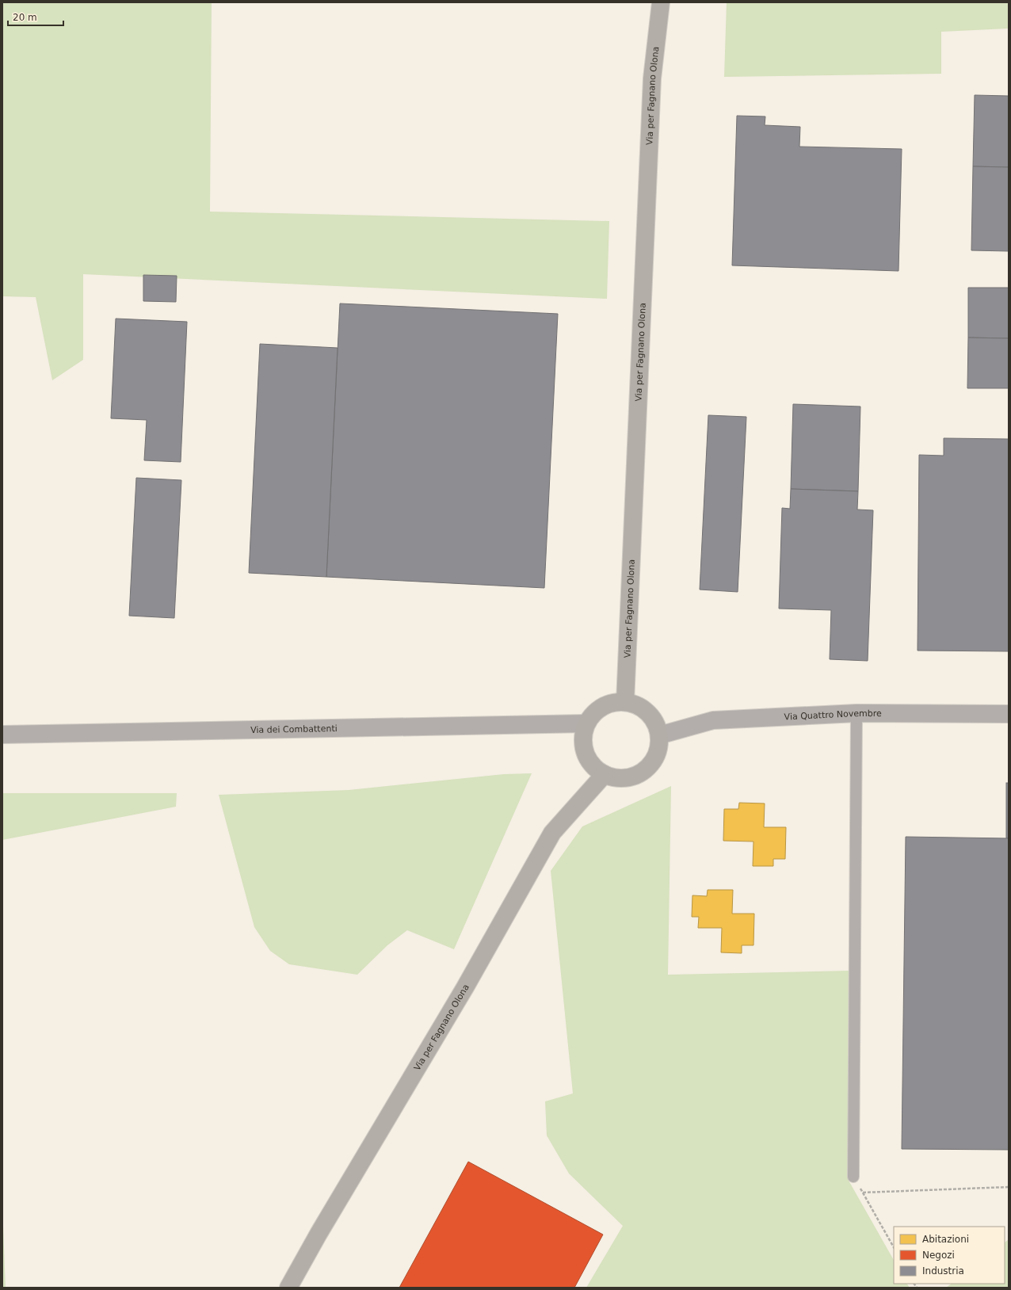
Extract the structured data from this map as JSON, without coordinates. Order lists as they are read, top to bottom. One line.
{"streets":{"main road":["Via per Fagnano Olona"],"street":["Via Quattro Novembre","Via dei Combattenti"]},"crossings":[["Via per Fagnano Olona","Via Quattro Novembre"],["Via per Fagnano Olona","Via dei Combattenti"],["Via Quattro Novembre","Via dei Combattenti"]],"legend":["Abitazioni","Negozi","Industria"],"scale_bar":"20 m"}
